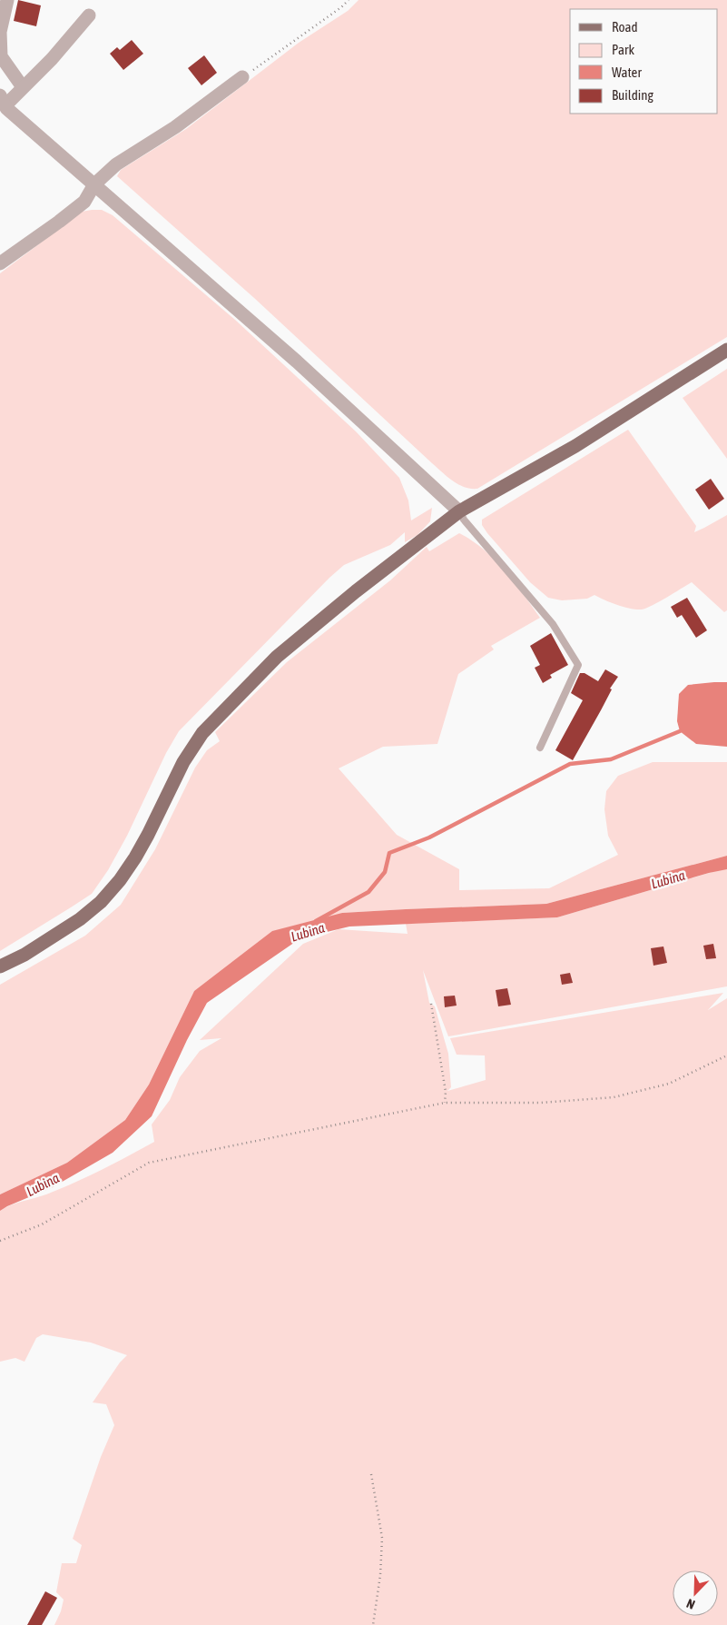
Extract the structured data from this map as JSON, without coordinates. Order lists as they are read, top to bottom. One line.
{"water":["Lubina"],"legend":["Road","Park","Water","Building"],"north":"bottom left"}
